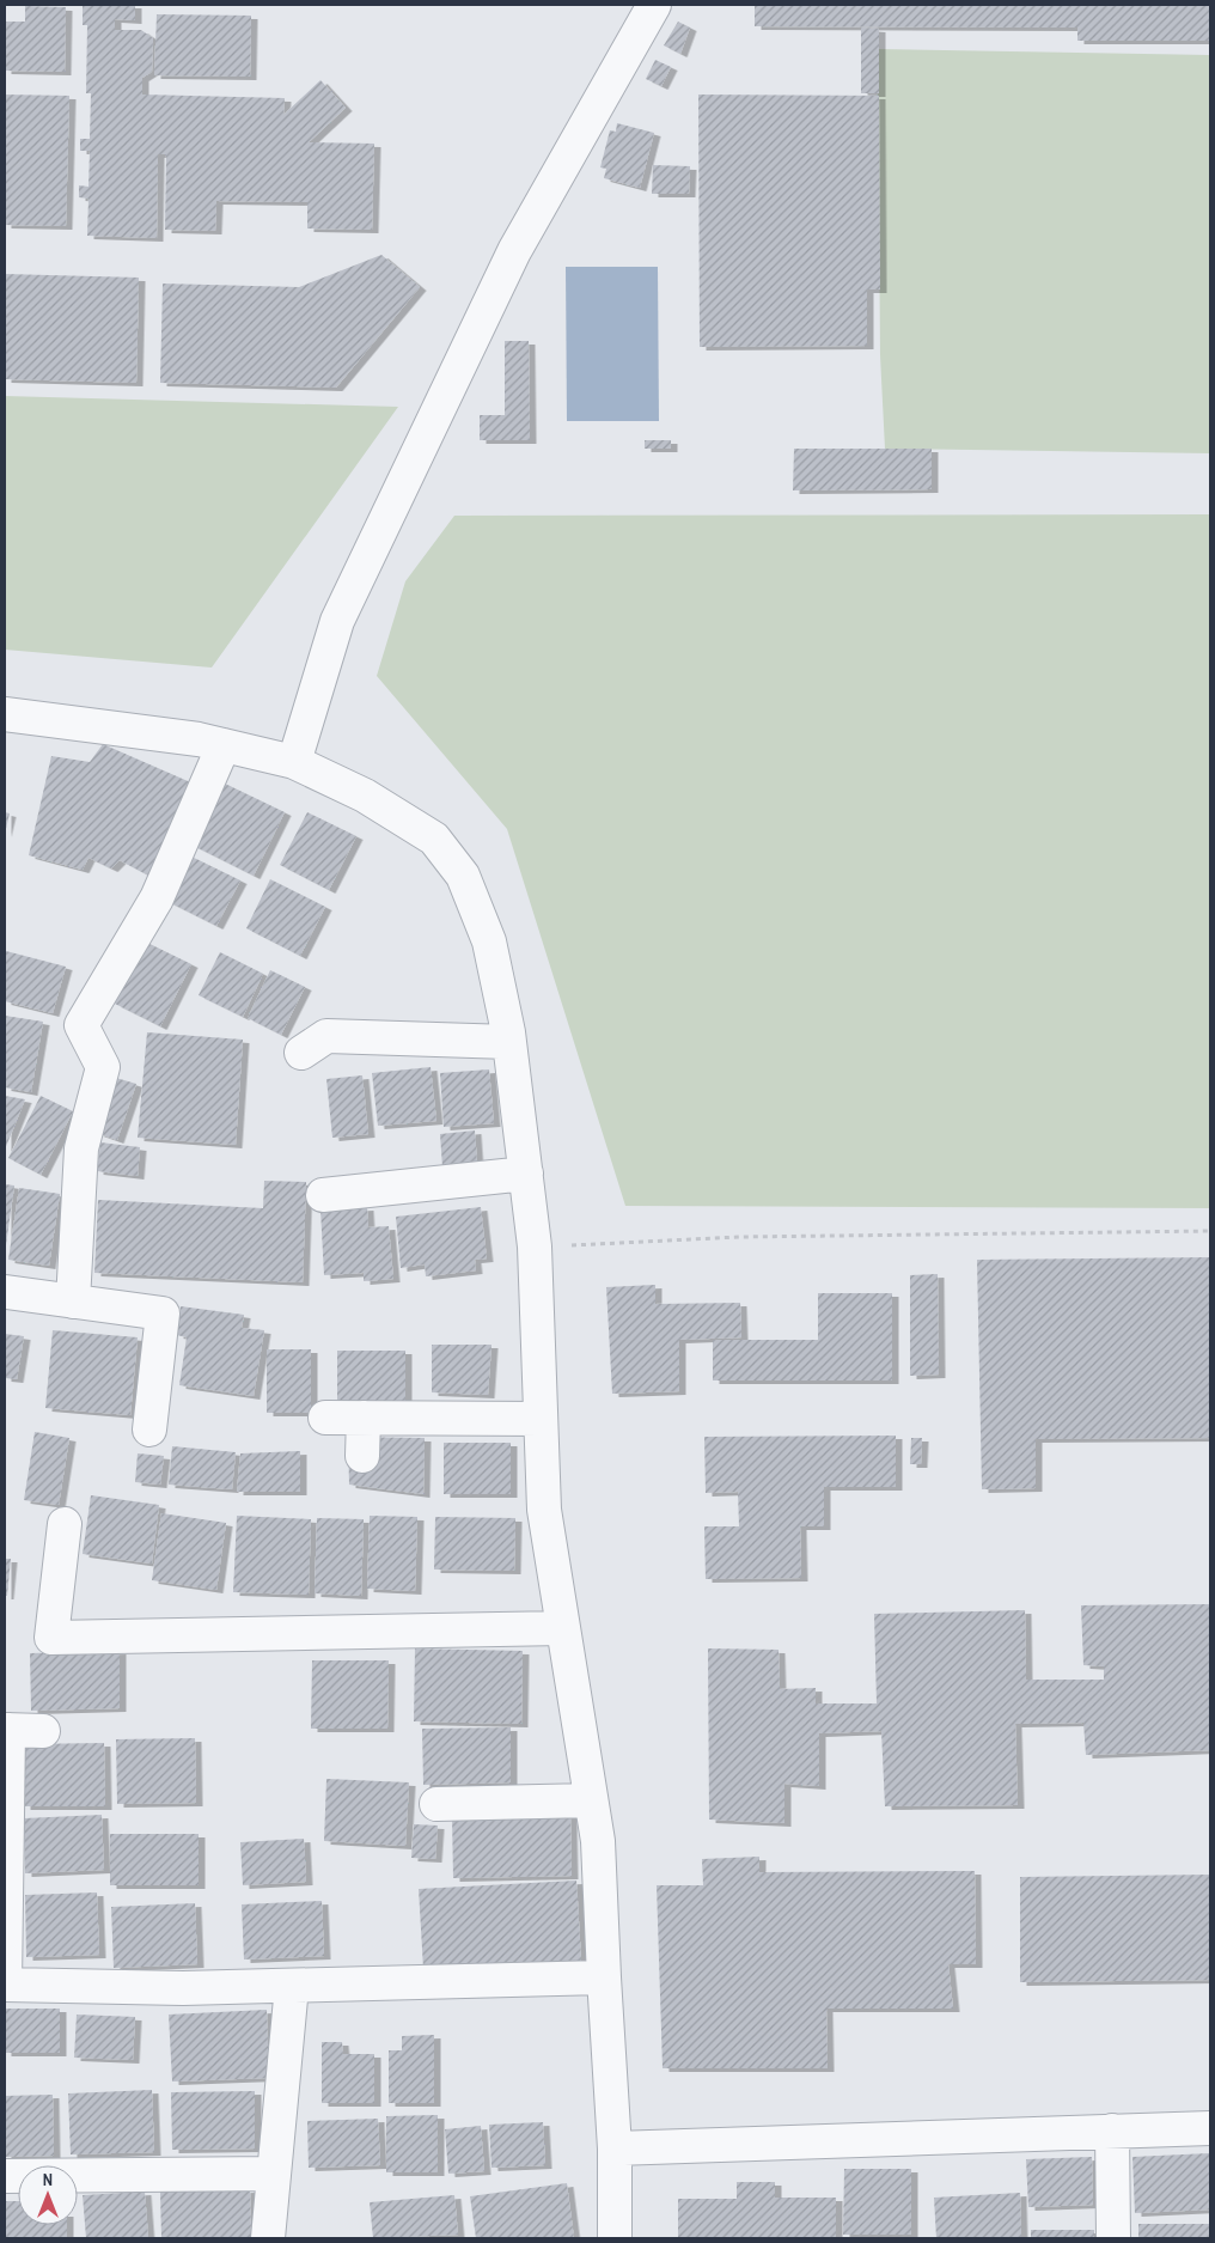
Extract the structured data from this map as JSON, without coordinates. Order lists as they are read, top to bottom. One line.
{"north":"top"}
